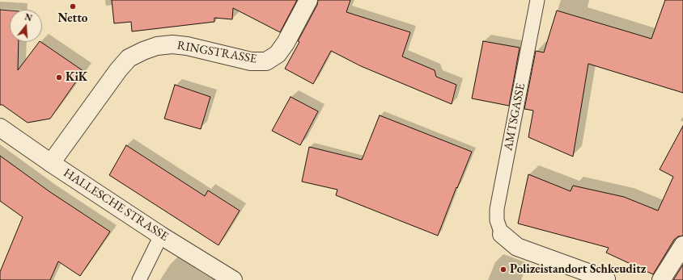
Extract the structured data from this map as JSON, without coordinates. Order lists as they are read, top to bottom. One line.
{"streets":{"street":["RINGSTRASSE","HALLESCHE STRASSE"],"lane":["AMTSGASSE"]},"crossings":[["RINGSTRASSE","HALLESCHE STRASSE"]],"places":["Netto","KiK","Polizeistandort Schkeuditz"],"north":"top"}
